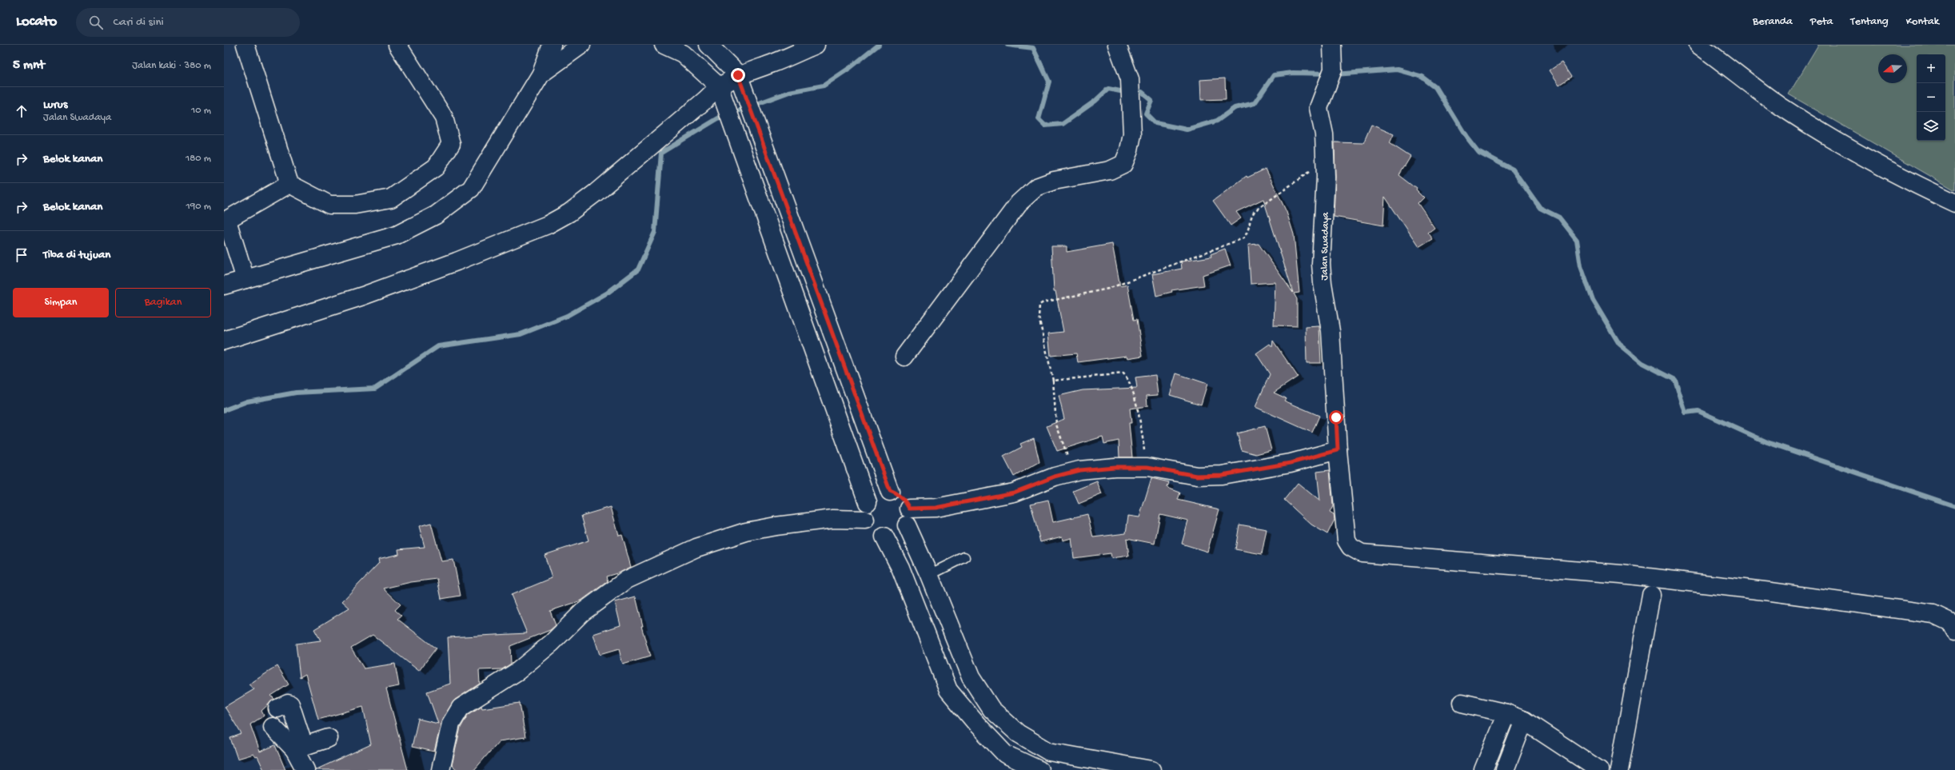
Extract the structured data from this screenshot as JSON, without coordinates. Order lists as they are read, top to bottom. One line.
{"streets":{"street":["Jalan Swadaya"]},"north":"left","page":{"header":"Locato","search":"Cari di sini","nav":["Beranda","Peta","Tentang","Kontak"],"heading":["5 mnt","Jalan kaki · 380 m"],"map_buttons":["+","−"],"list":[["Lurus","Jalan Swadaya","10 m"],["Belok kanan","180 m"],["Belok kanan","190 m"],"Tiba di tujuan"],"buttons":["Simpan","Bagikan"]}}
